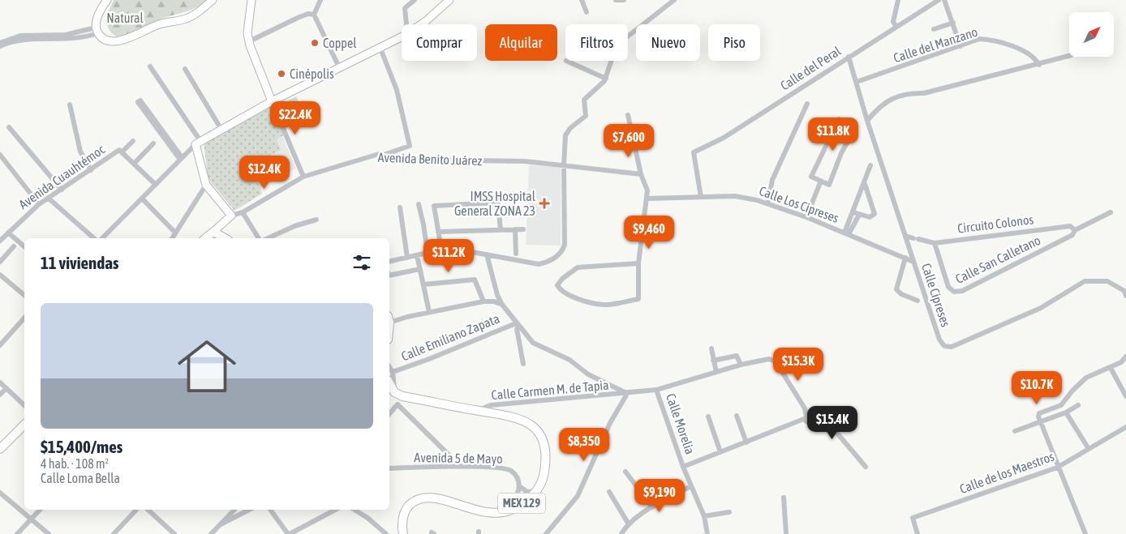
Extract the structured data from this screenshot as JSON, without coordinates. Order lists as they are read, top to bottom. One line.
{"streets":{"main road":["MEX 129"],"street":["Calle del Manzano","Calle del Peral","Avenida Benito Juárez","Avenida Cuauhtémoc","Calle Los Cipreses","Circuito Colonos","Calle San Calletano","Calle Cipreses","Calle Emiliano Zapata","Calle Carmen M. de Tapia","Calle Morelia","Avenida 5 de Mayo","Calle de los Maestros"]},"crossings":[["Calle del Manzano","Calle Cipreses"],["Calle del Peral","Calle Los Cipreses"],["Calle del Peral","Calle Cipreses"],["Calle Los Cipreses","Calle Cipreses"],["Circuito Colonos","Calle San Calletano"],["Circuito Colonos","Calle Cipreses"],["Calle Carmen M. de Tapia","Calle Morelia"],["Calle Carmen M. de Tapia","MEX 129"]],"parks":["Natural"],"places":{"other":["Coppel","Cinépolis"],"health":["IMSS Hospital General ZONA 23"]},"north":"top right","page":{"chip":["Comprar","Alquilar","Filtros","Nuevo","Piso"],"price":["$22.4K","$11.8K","$7,600","$12.4K","$9,460","$11.2K","$15.3K","$10.7K","$15.4K","$8,350","$9,190"],"heading":"11 viviendas","list":[{"name":"$15,400/mes","note":"4 hab. · 108 m² · Calle Loma Bella"}]}}
